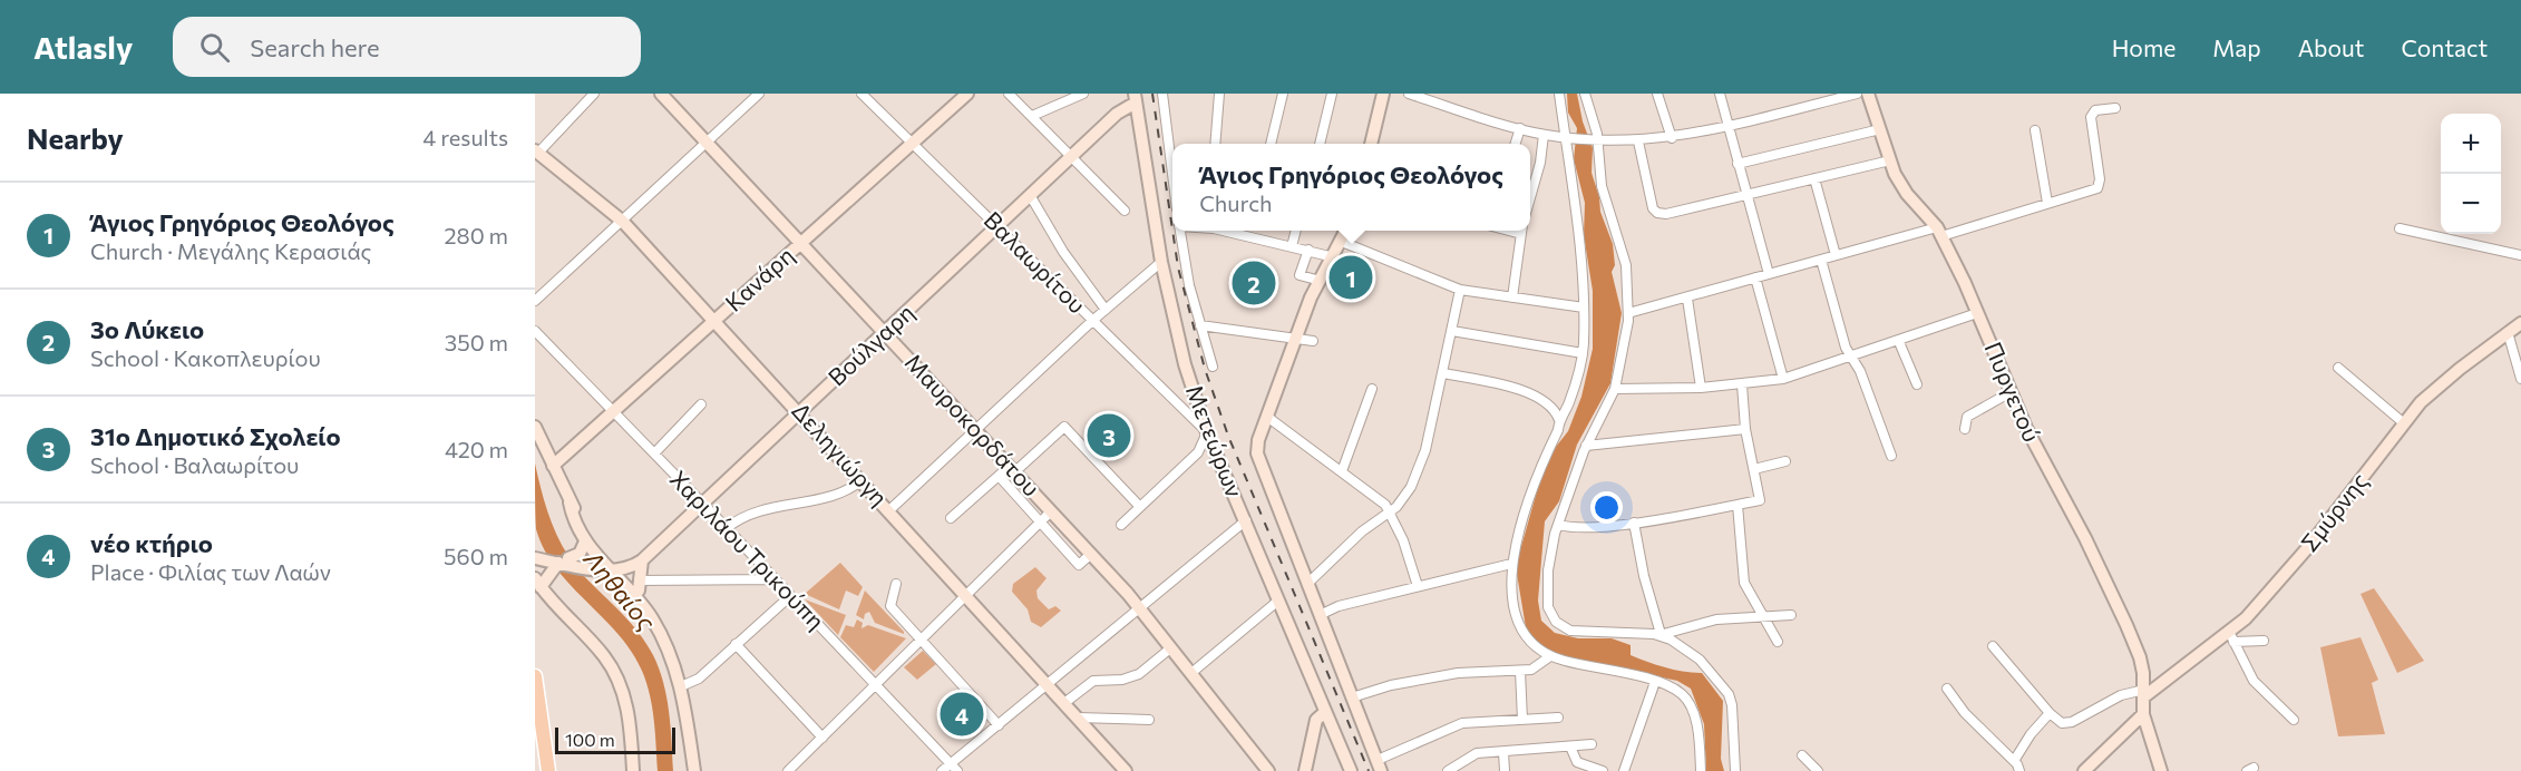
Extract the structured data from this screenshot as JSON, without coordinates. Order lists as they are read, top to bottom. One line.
{"streets":{"street":["Βαλαωρίτου","Κανάρη","Βούλγαρη","Πυργετού","Μαυροκορδάτου","Μετεώρων","Δεληγιώργη","Σμύρνης","Χαριλάου Τρικούπη"]},"crossings":[["Βαλαωρίτου","Κανάρη"],["Βαλαωρίτου","Βούλγαρη"],["Βαλαωρίτου","Μετεώρων"],["Κανάρη","Μαυροκορδάτου"],["Κανάρη","Δεληγιώργη"],["Κανάρη","Χαριλάου Τρικούπη"],["Βούλγαρη","Μαυροκορδάτου"],["Βούλγαρη","Μετεώρων"],["Βούλγαρη","Δεληγιώργη"],["Βούλγαρη","Χαριλάου Τρικούπη"],["Πυργετού","Σμύρνης"]],"water":["Ληθαίος"],"scale_bar":"100 m","page":{"header":"Atlasly","search":"Search here","nav":["Home","Map","About","Contact"],"heading":["Nearby","4 results"],"map_buttons":["+","−"],"popup":["Άγιος Γρηγόριος Θεολόγος","Church"],"list":[{"mark":"1","name":"Άγιος Γρηγόριος Θεολόγος","note":"Church · Μεγάλης Κερασιάς","value":"280 m"},{"mark":"2","name":"3ο Λύκειο","note":"School · Κακοπλευρίου","value":"350 m"},{"mark":"3","name":"31ο Δημοτικό Σχολείο","note":"School · Βαλαωρίτου","value":"420 m"},{"mark":"4","name":"νέο κτήριο","note":"Place · Φιλίας των Λαών","value":"560 m"}],"pins":["1","2","3","4"],"scale":"100 m"}}
